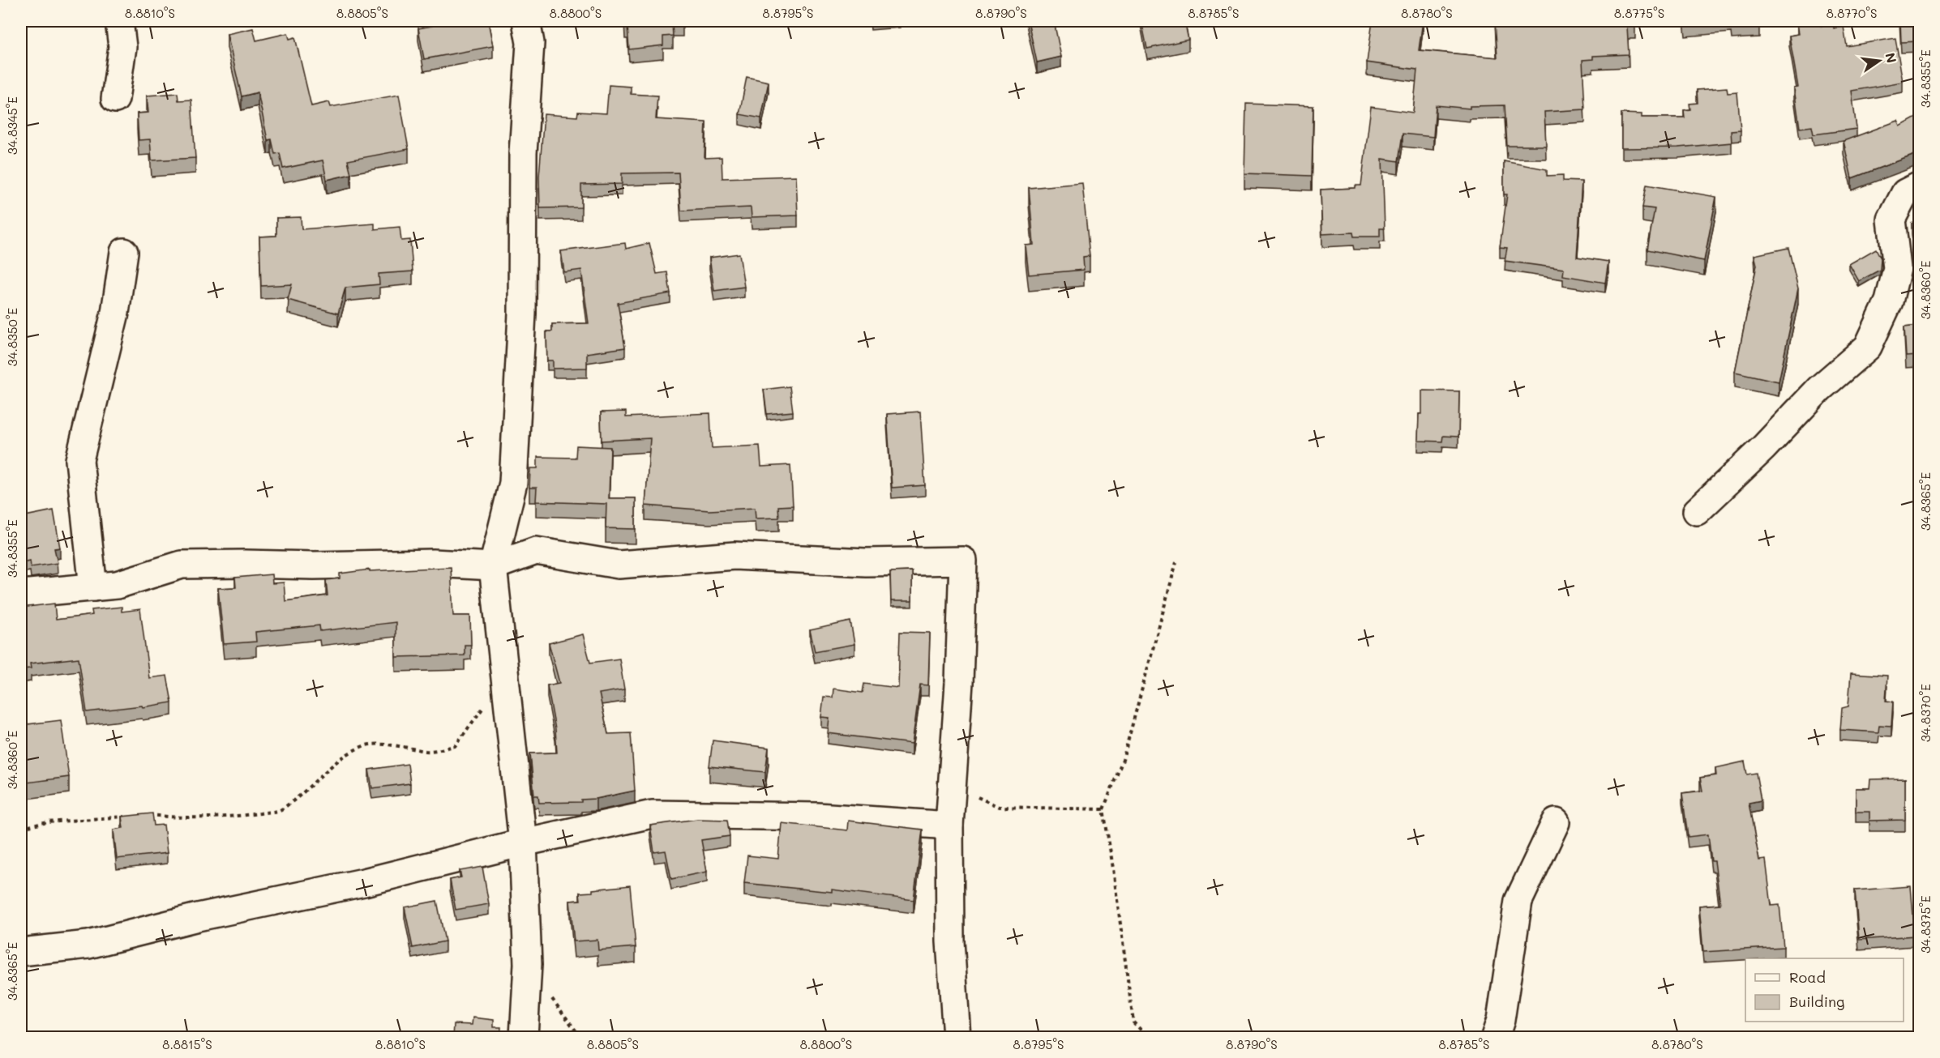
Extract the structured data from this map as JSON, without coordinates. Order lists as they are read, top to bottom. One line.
{"legend":["Road","Building"],"north":"right","coordinates":["8.8810°S","8.8805°S","8.8800°S","8.8795°S","8.8790°S","8.8785°S","8.8780°S","8.8775°S","8.8770°S","34.8355°E","34.8345°E","34.8360°E","34.8350°E","34.8365°E","34.8370°E","34.8375°E","8.8815°S"]}
